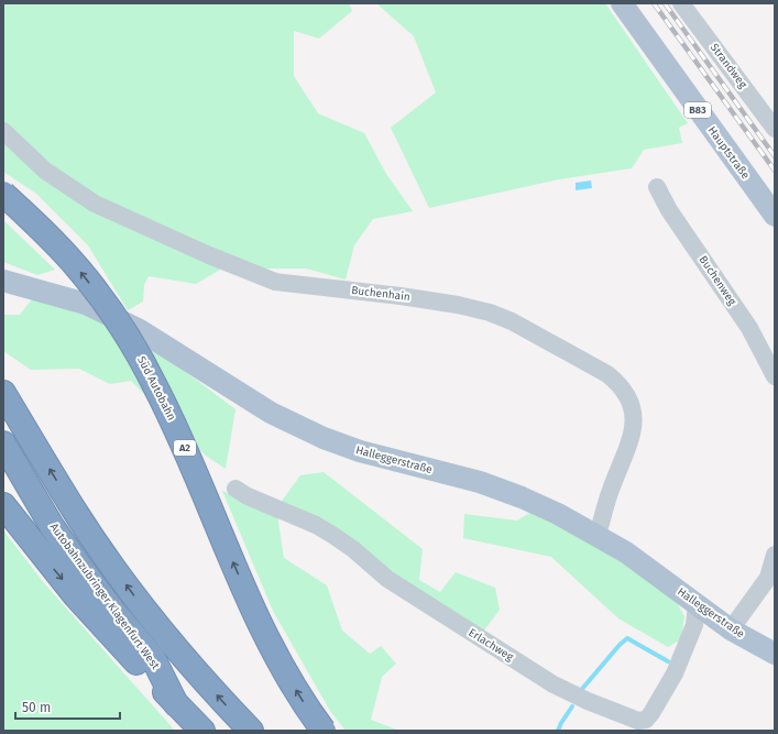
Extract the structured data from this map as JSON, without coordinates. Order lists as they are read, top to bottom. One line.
{"streets":{"highway":["Süd Autobahn","A2","Autobahnzubringer Klagenfurt West"],"main road":["B83","Hauptstraße","Halleggerstraße"],"street":["Strandweg","Buchenweg","Buchenhain","Erlachweg"]},"crossings":[["Buchenhain","Halleggerstraße"],["Halleggerstraße","Erlachweg"]],"scale_bar":"50 m"}
